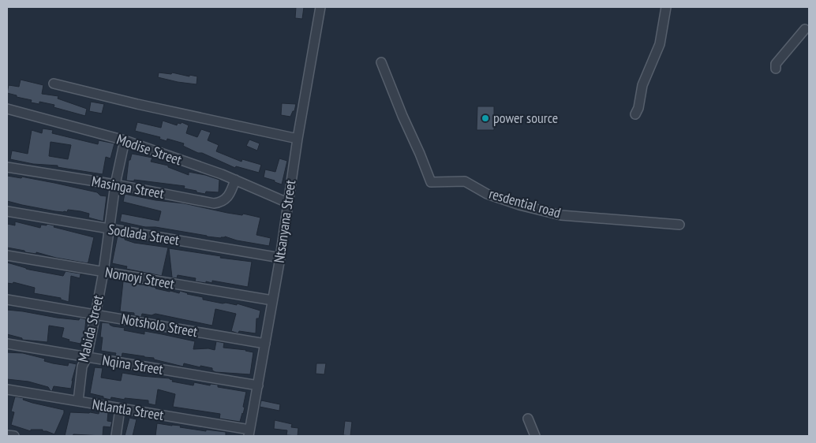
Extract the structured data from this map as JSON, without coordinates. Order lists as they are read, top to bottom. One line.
{"streets":{"street":["Modise Street","Masinga Street","resdential road","Ntsanyana Street","Sodlada Street","Nomoyi Street","Notsholo Street","Mabida Street","Nqina Street","Ntlantla Street"]},"crossings":[["Modise Street","Masinga Street"],["Modise Street","Ntsanyana Street"],["Modise Street","Mabida Street"],["Masinga Street","Mabida Street"],["Ntsanyana Street","Sodlada Street"],["Ntsanyana Street","Nomoyi Street"],["Ntsanyana Street","Notsholo Street"],["Ntsanyana Street","Nqina Street"],["Ntsanyana Street","Ntlantla Street"],["Sodlada Street","Mabida Street"],["Nomoyi Street","Mabida Street"],["Notsholo Street","Mabida Street"],["Mabida Street","Nqina Street"],["Mabida Street","Ntlantla Street"]],"places":["power source"]}
